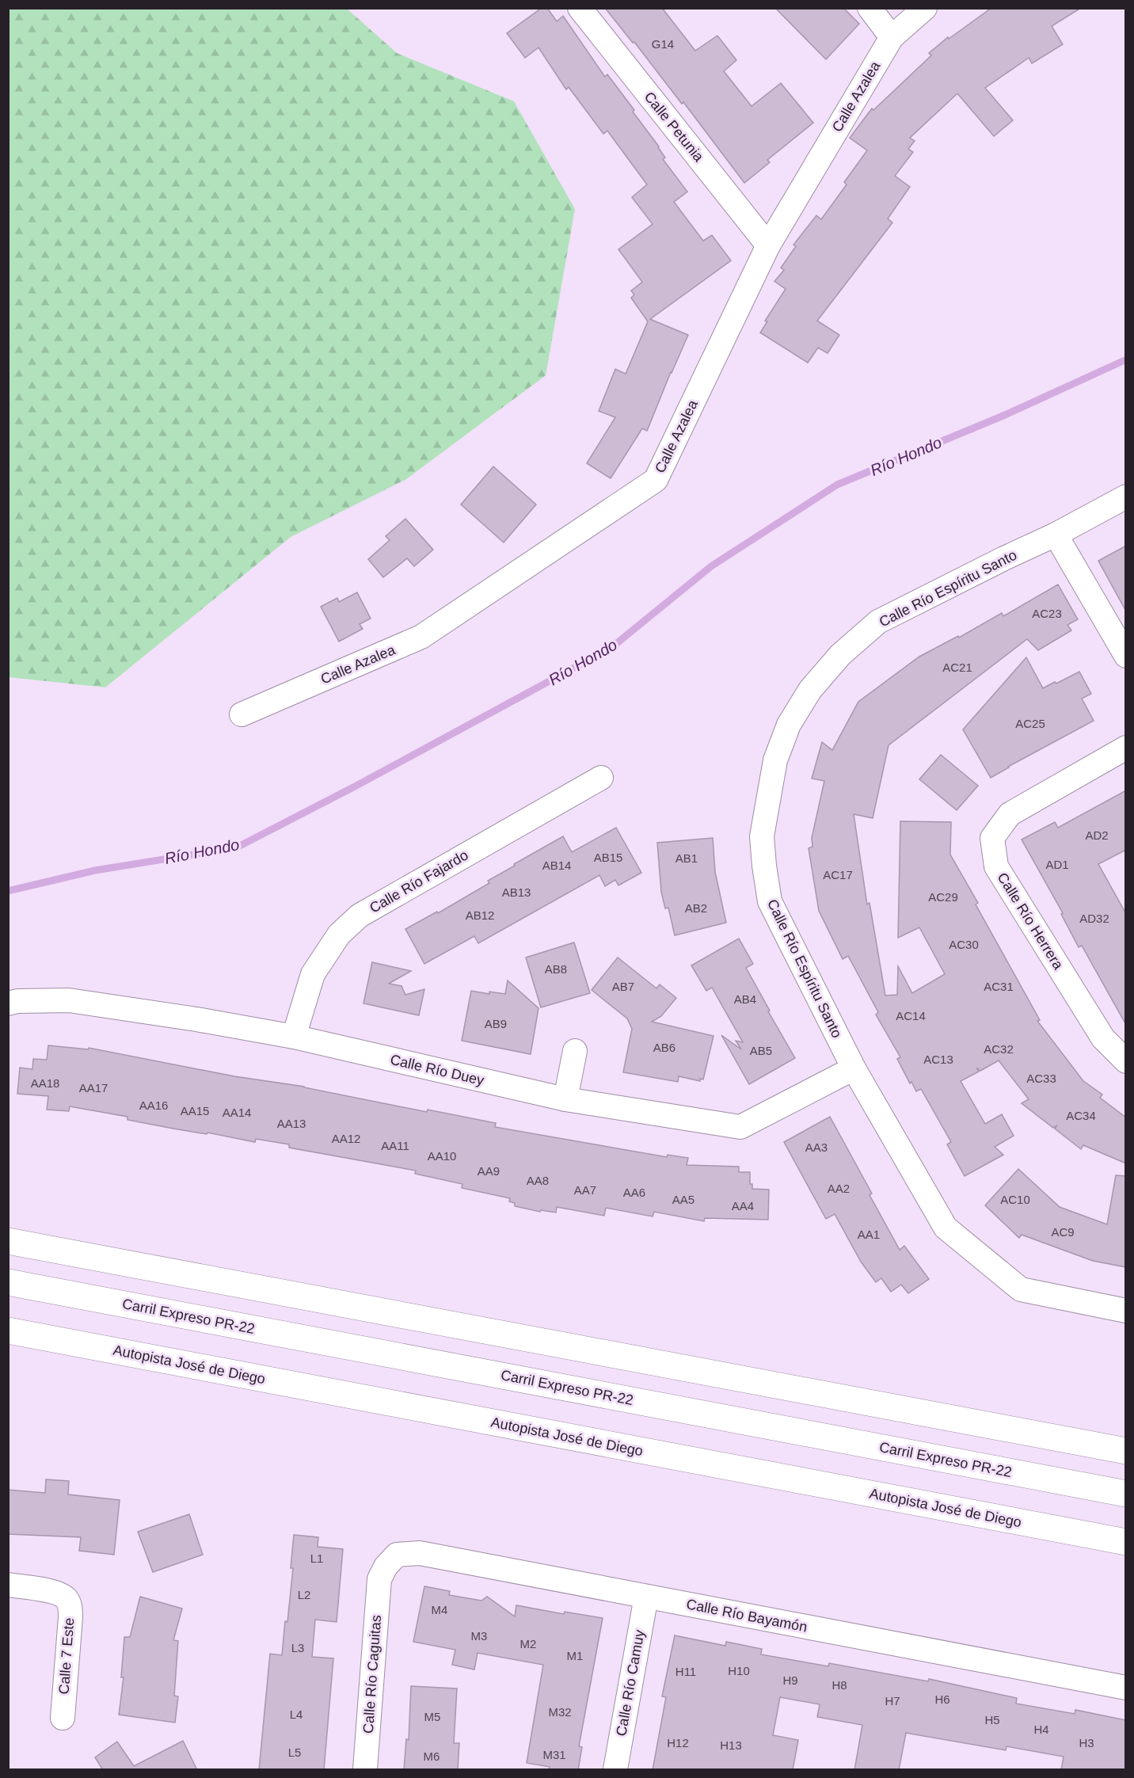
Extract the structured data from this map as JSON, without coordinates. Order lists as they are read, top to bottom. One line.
{"streets":{"highway":["Carril Expreso PR-22","Autopista José de Diego"],"street":["Calle Azalea","Calle Petunia","Calle Río Espíritu Santo","Calle Río Fajardo","Calle Río Herrera","Calle Río Duey","Calle Río Bayamón","Calle 7 Este","Calle Río Caguitas","Calle Río Camuy"]},"crossings":[["Calle Azalea","Calle Petunia"],["Calle Río Espíritu Santo","Calle Río Duey"],["Calle Río Fajardo","Calle Río Duey"],["Calle Río Bayamón","Calle Río Caguitas"],["Calle Río Bayamón","Calle Río Camuy"]],"water":["Río Hondo"],"house_numbers":["G14","AC23","AC21","AC25","AD2","AB15","AB1","AD1","AB14","AC17","AB13","AC29","AB2","AB12","AD32","AC30","AB8","AB7","AC31","AB4","AC14","AB9","AB6","AC32","AB5","AC13","AC33","AA18","AA17","AA16","AA15","AA14","AC34","AA13","AA12","AA11","AA3","AA10","AA9","AA8","AA2","AA7","AA6","AA5","AC10","AA4","AC9","AA1","L1","L2","M4","M3","M2","L3","M1","H10","H11","H9","H8","H6","H7","M32","L4","M5","H5","H4","H12","H3","H13","L5","M31","M6"]}
